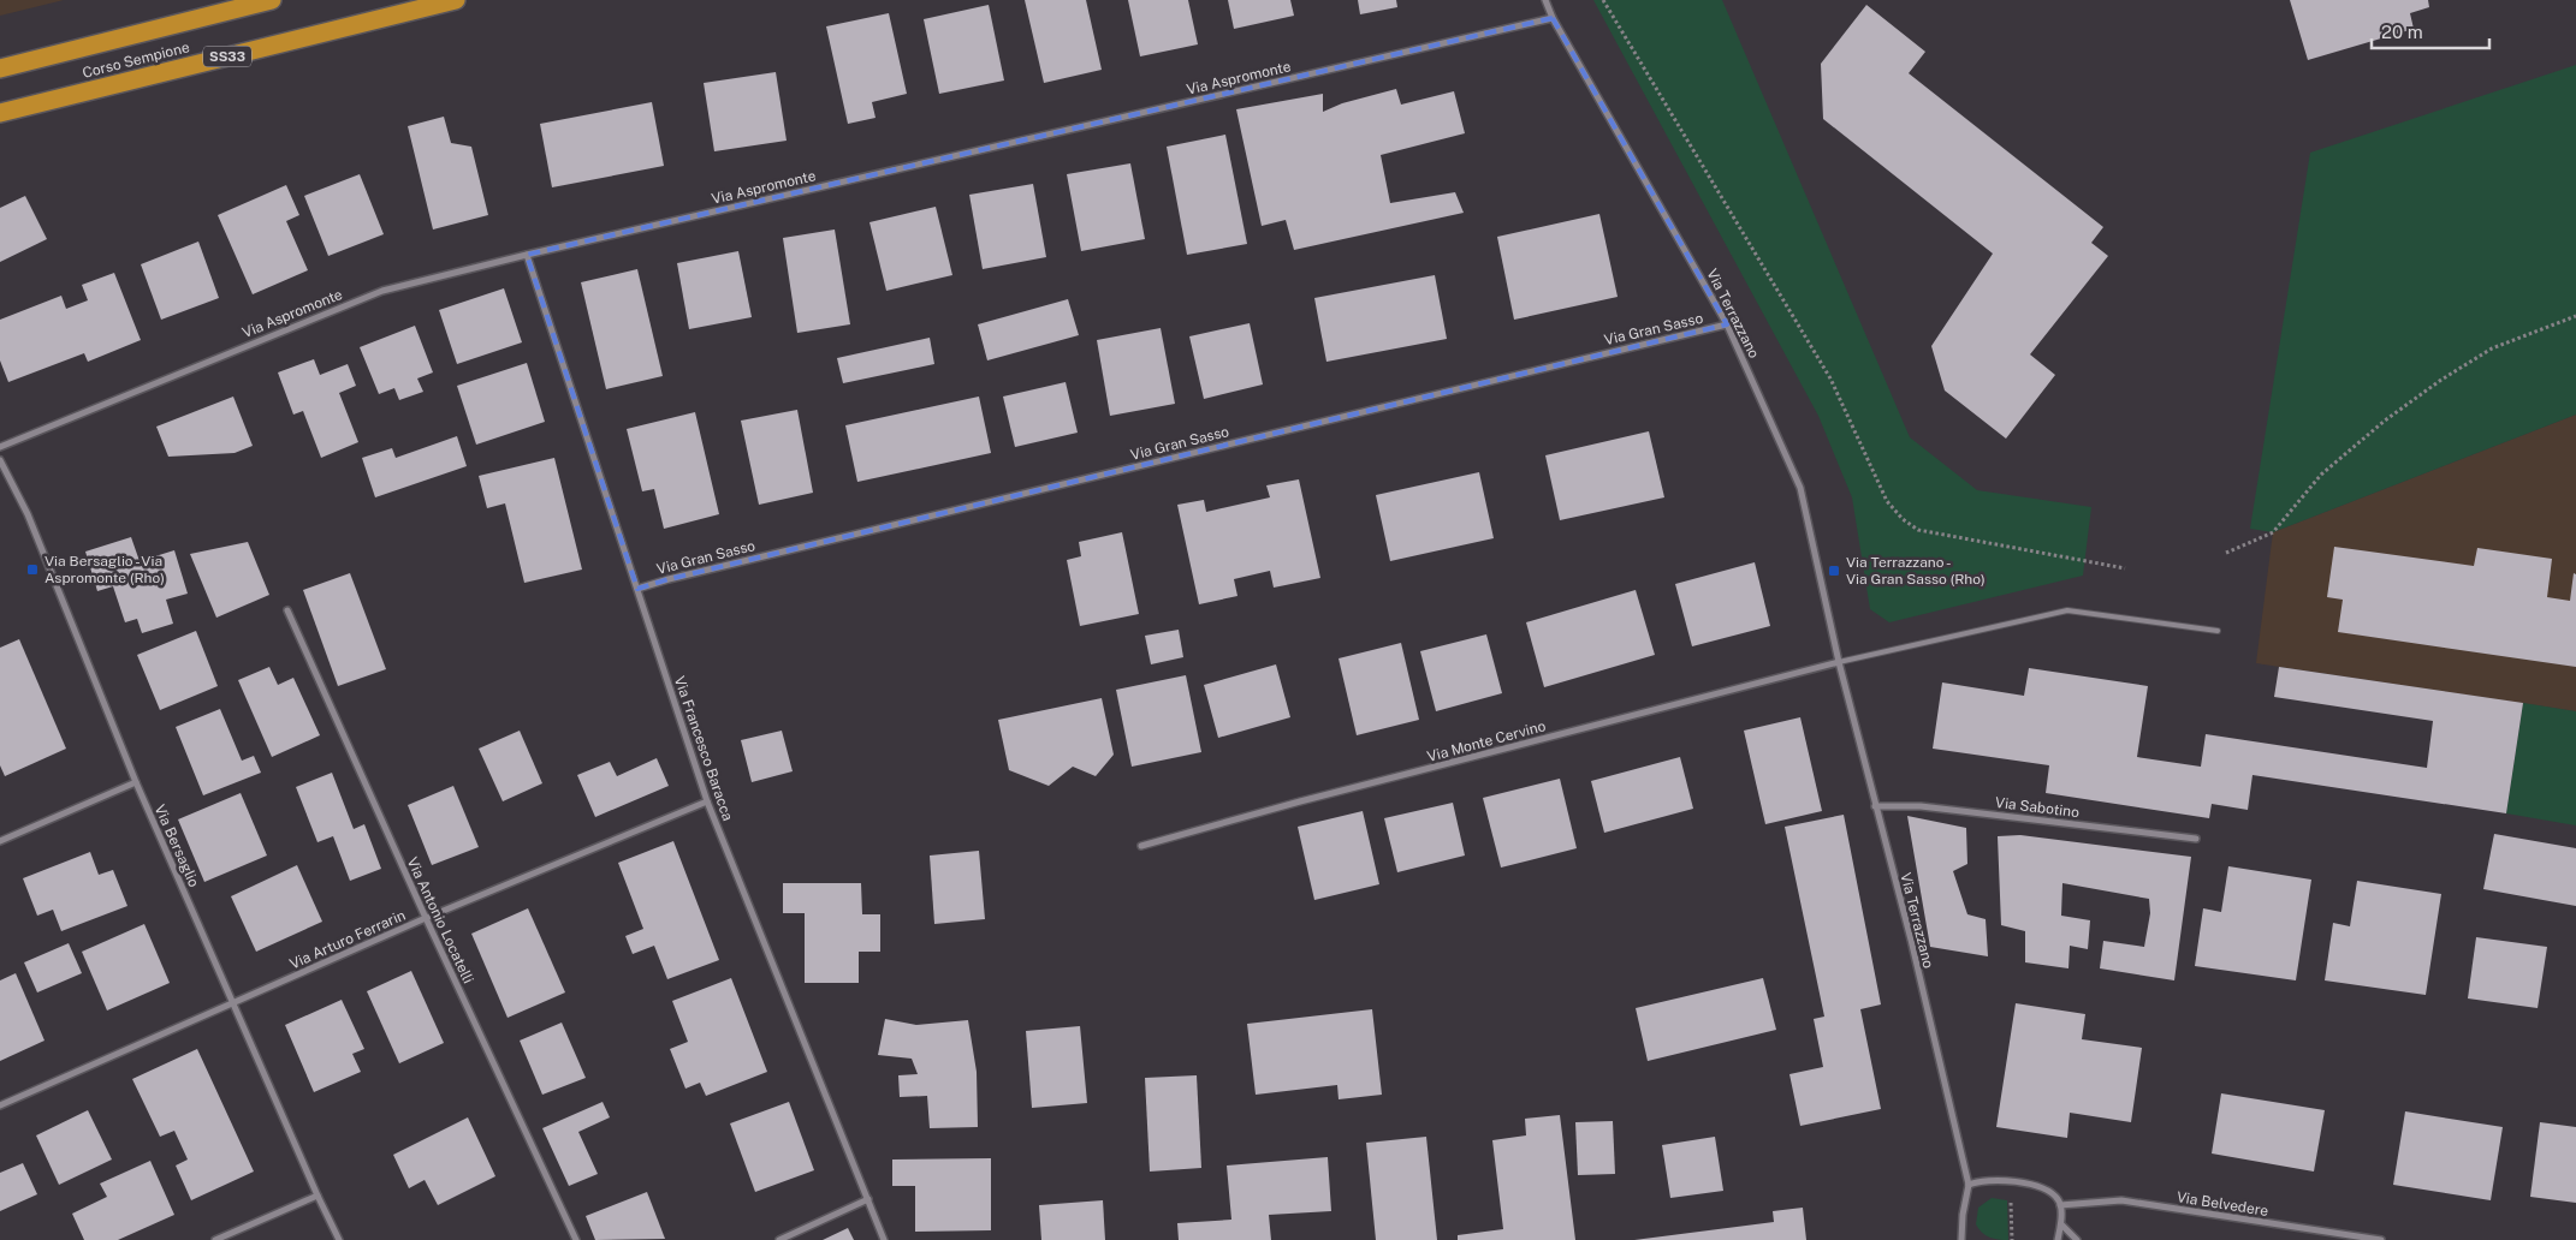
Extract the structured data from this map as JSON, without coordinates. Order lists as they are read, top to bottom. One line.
{"streets":{"highway":["SS33","Corso Sempione"],"street":["Via Aspromonte","Via Terrazzano","Via Gran Sasso","Via Monte Cervino","Via Francesco Baracca","Via Sabotino","Via Bersaglio","Via Antonio Locatelli","Via Arturo Ferrarin","Via Belvedere"]},"crossings":[["Via Aspromonte","Via Terrazzano"],["Via Aspromonte","Via Francesco Baracca"],["Via Terrazzano","Via Gran Sasso"],["Via Terrazzano","Via Monte Cervino"],["Via Terrazzano","Via Sabotino"],["Via Gran Sasso","Via Francesco Baracca"],["Via Francesco Baracca","Via Arturo Ferrarin"],["Via Bersaglio","Via Arturo Ferrarin"],["Via Antonio Locatelli","Via Arturo Ferrarin"]],"places":{"transit":["Via Bersaglio - Via Aspromonte (Rho)","Via Terrazzano - Via Gran Sasso (Rho)"]},"scale_bar":"20 m"}
